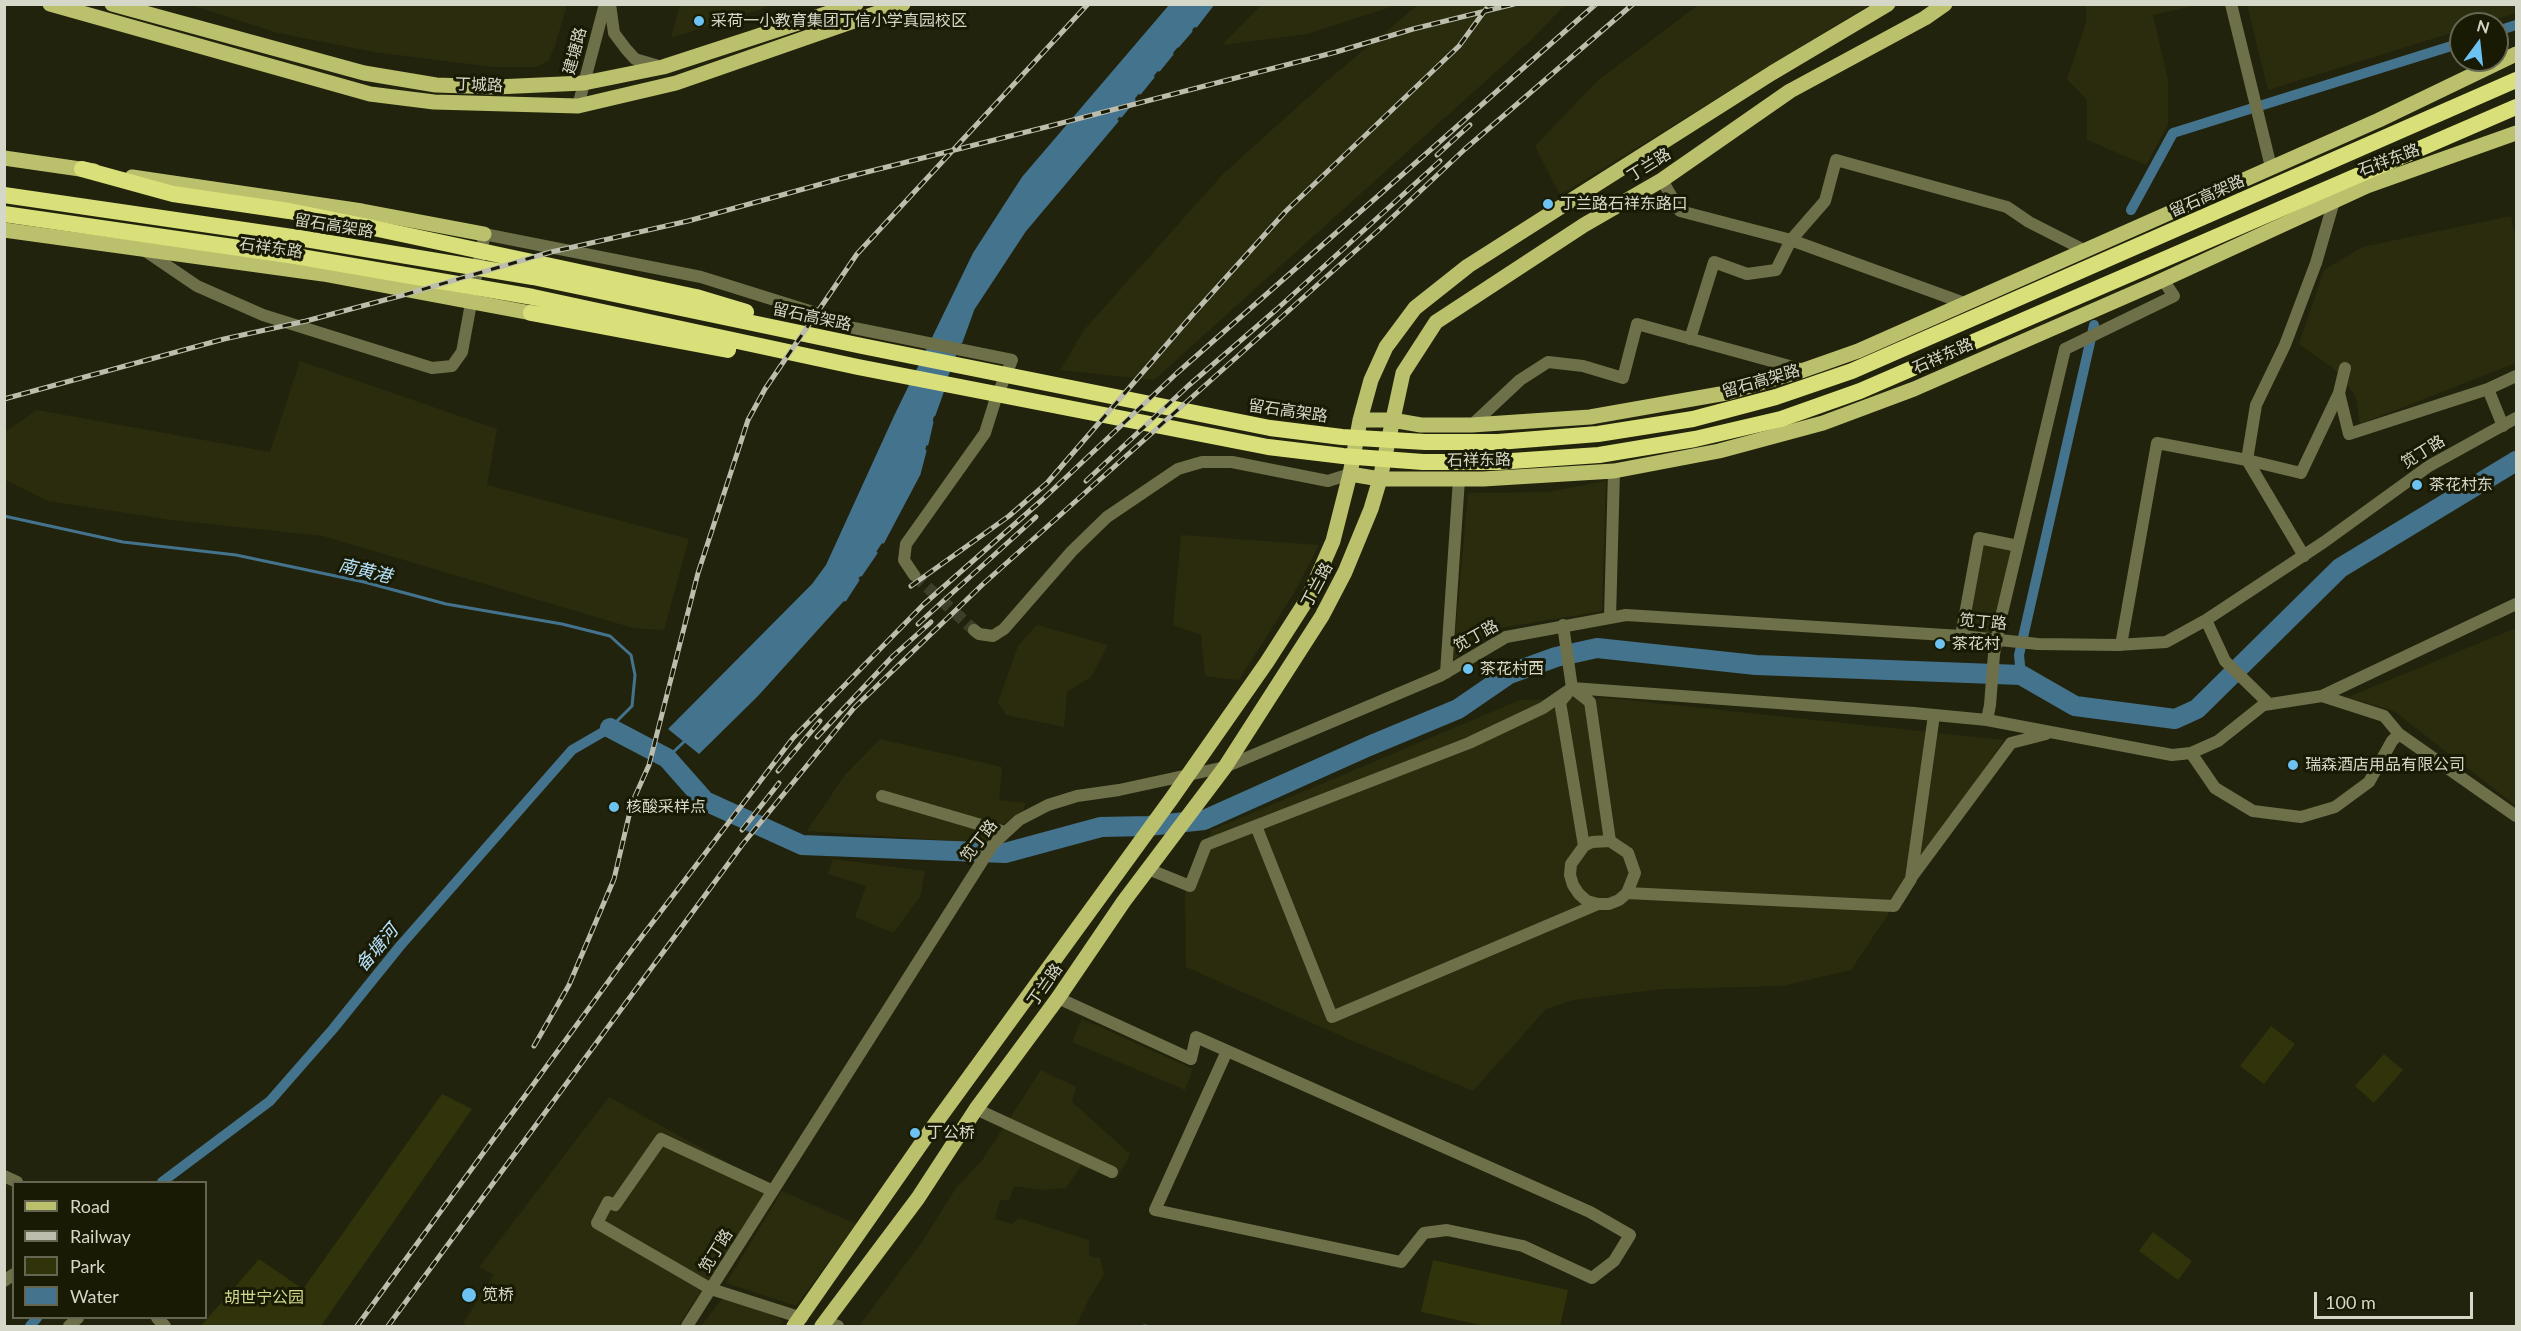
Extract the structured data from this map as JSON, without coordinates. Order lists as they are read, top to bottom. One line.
{"streets":{"highway":["留石高架路"],"main road":["丁城路","石祥东路","丁兰路"],"street":["建塘路","笕丁路"]},"crossings":[["建塘路","丁城路"],["石祥东路","丁兰路"],["丁兰路","笕丁路"]],"water":["南黄港","备塘河"],"parks":["胡世宁公园"],"places":["采荷一小教育集团丁信小学真园校区","丁兰路石祥东路口","茶花村东","茶花村","茶花村西","瑞森酒店用品有限公司","核酸采样点","丁公桥","笕桥"],"legend":["Road","Railway","Park","Water"],"scale_bar":"100 m","north":"top"}
